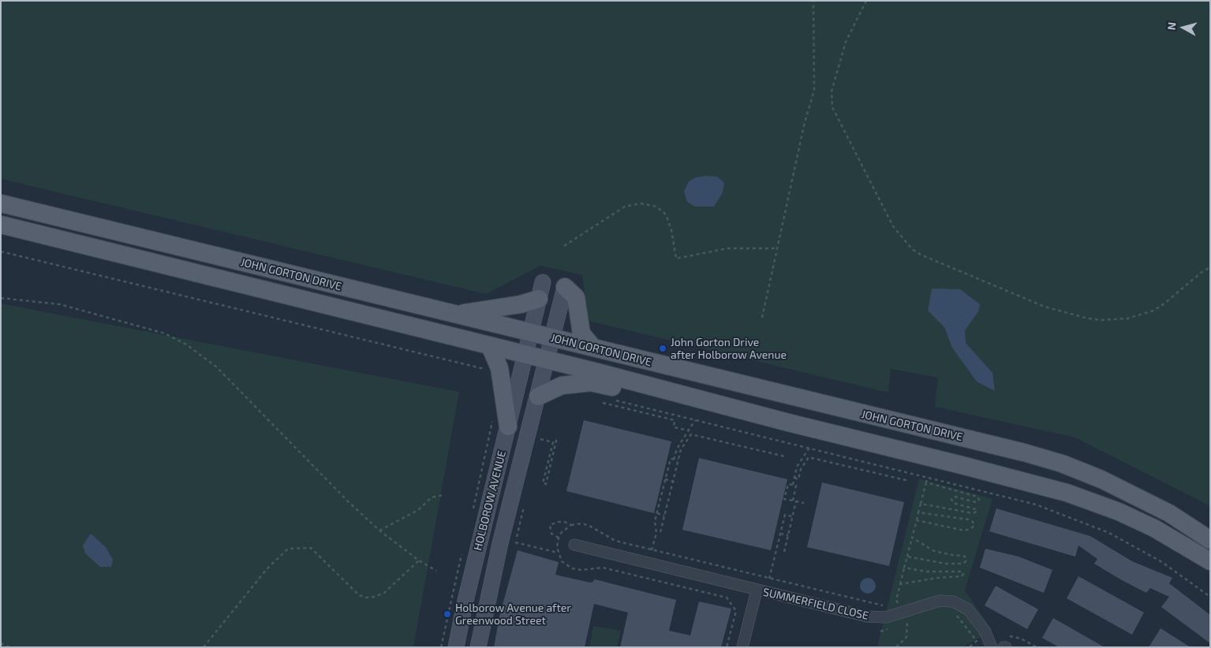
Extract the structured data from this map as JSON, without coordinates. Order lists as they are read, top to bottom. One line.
{"streets":{"main road":["JOHN GORTON DRIVE","HOLBOROW AVENUE"],"street":["SUMMERFIELD CLOSE"]},"crossings":[["JOHN GORTON DRIVE","HOLBOROW AVENUE"]],"places":["John Gorton Drive after Holborow Avenue","Holborow Avenue after Greenwood Street"],"north":"left"}
